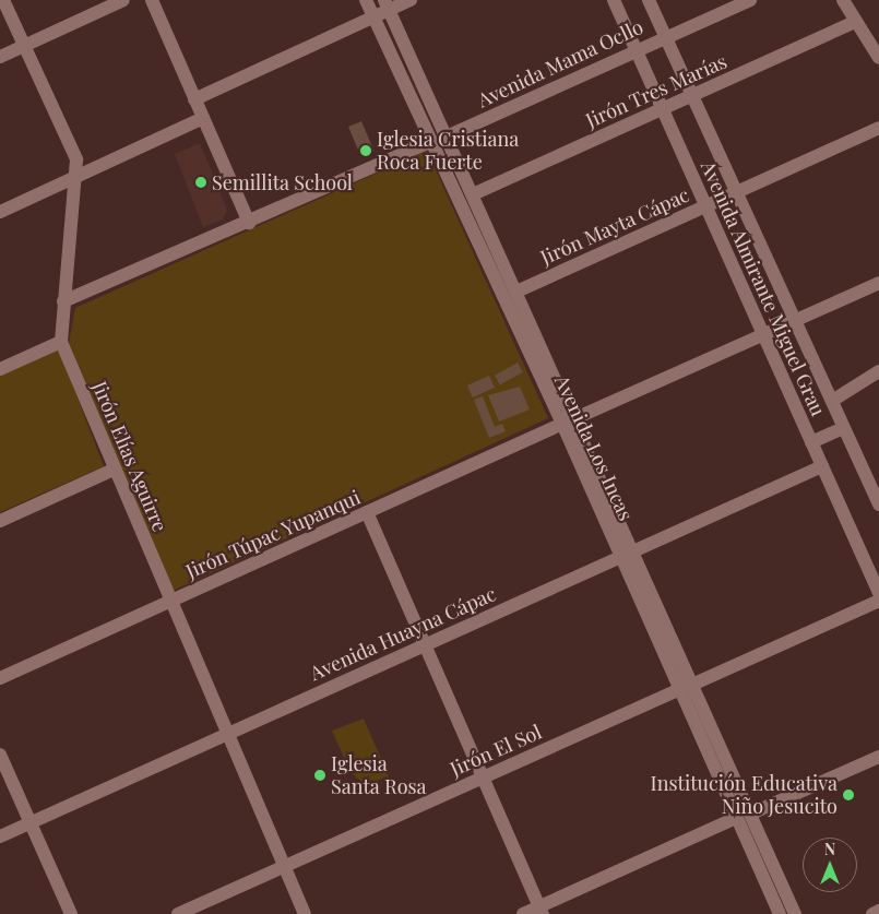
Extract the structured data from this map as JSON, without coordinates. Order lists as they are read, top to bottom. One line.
{"streets":{"street":["Avenida Mama Ocllo","Jirón Tres Marías","Jirón Mayta Cápac","Avenida Almirante Miguel Grau","Avenida Los Incas","Jirón Elías Aguirre","Jirón Túpac Yupanqui","Avenida Huayna Cápac","Jirón El Sol"]},"crossings":[["Avenida Mama Ocllo","Avenida Almirante Miguel Grau"],["Avenida Mama Ocllo","Avenida Los Incas"],["Jirón Tres Marías","Avenida Almirante Miguel Grau"],["Jirón Tres Marías","Avenida Los Incas"],["Jirón Mayta Cápac","Avenida Almirante Miguel Grau"],["Jirón Mayta Cápac","Avenida Los Incas"],["Avenida Almirante Miguel Grau","Jirón Túpac Yupanqui"],["Avenida Almirante Miguel Grau","Avenida Huayna Cápac"],["Avenida Los Incas","Jirón Túpac Yupanqui"],["Avenida Los Incas","Avenida Huayna Cápac"],["Avenida Los Incas","Jirón El Sol"],["Jirón Elías Aguirre","Jirón Túpac Yupanqui"],["Jirón Elías Aguirre","Avenida Huayna Cápac"],["Jirón Elías Aguirre","Jirón El Sol"]],"places":["Iglesia Cristiana Roca Fuerte","Semillita School","Iglesia Santa Rosa","Institución Educativa Niño Jesucito"],"north":"top"}
